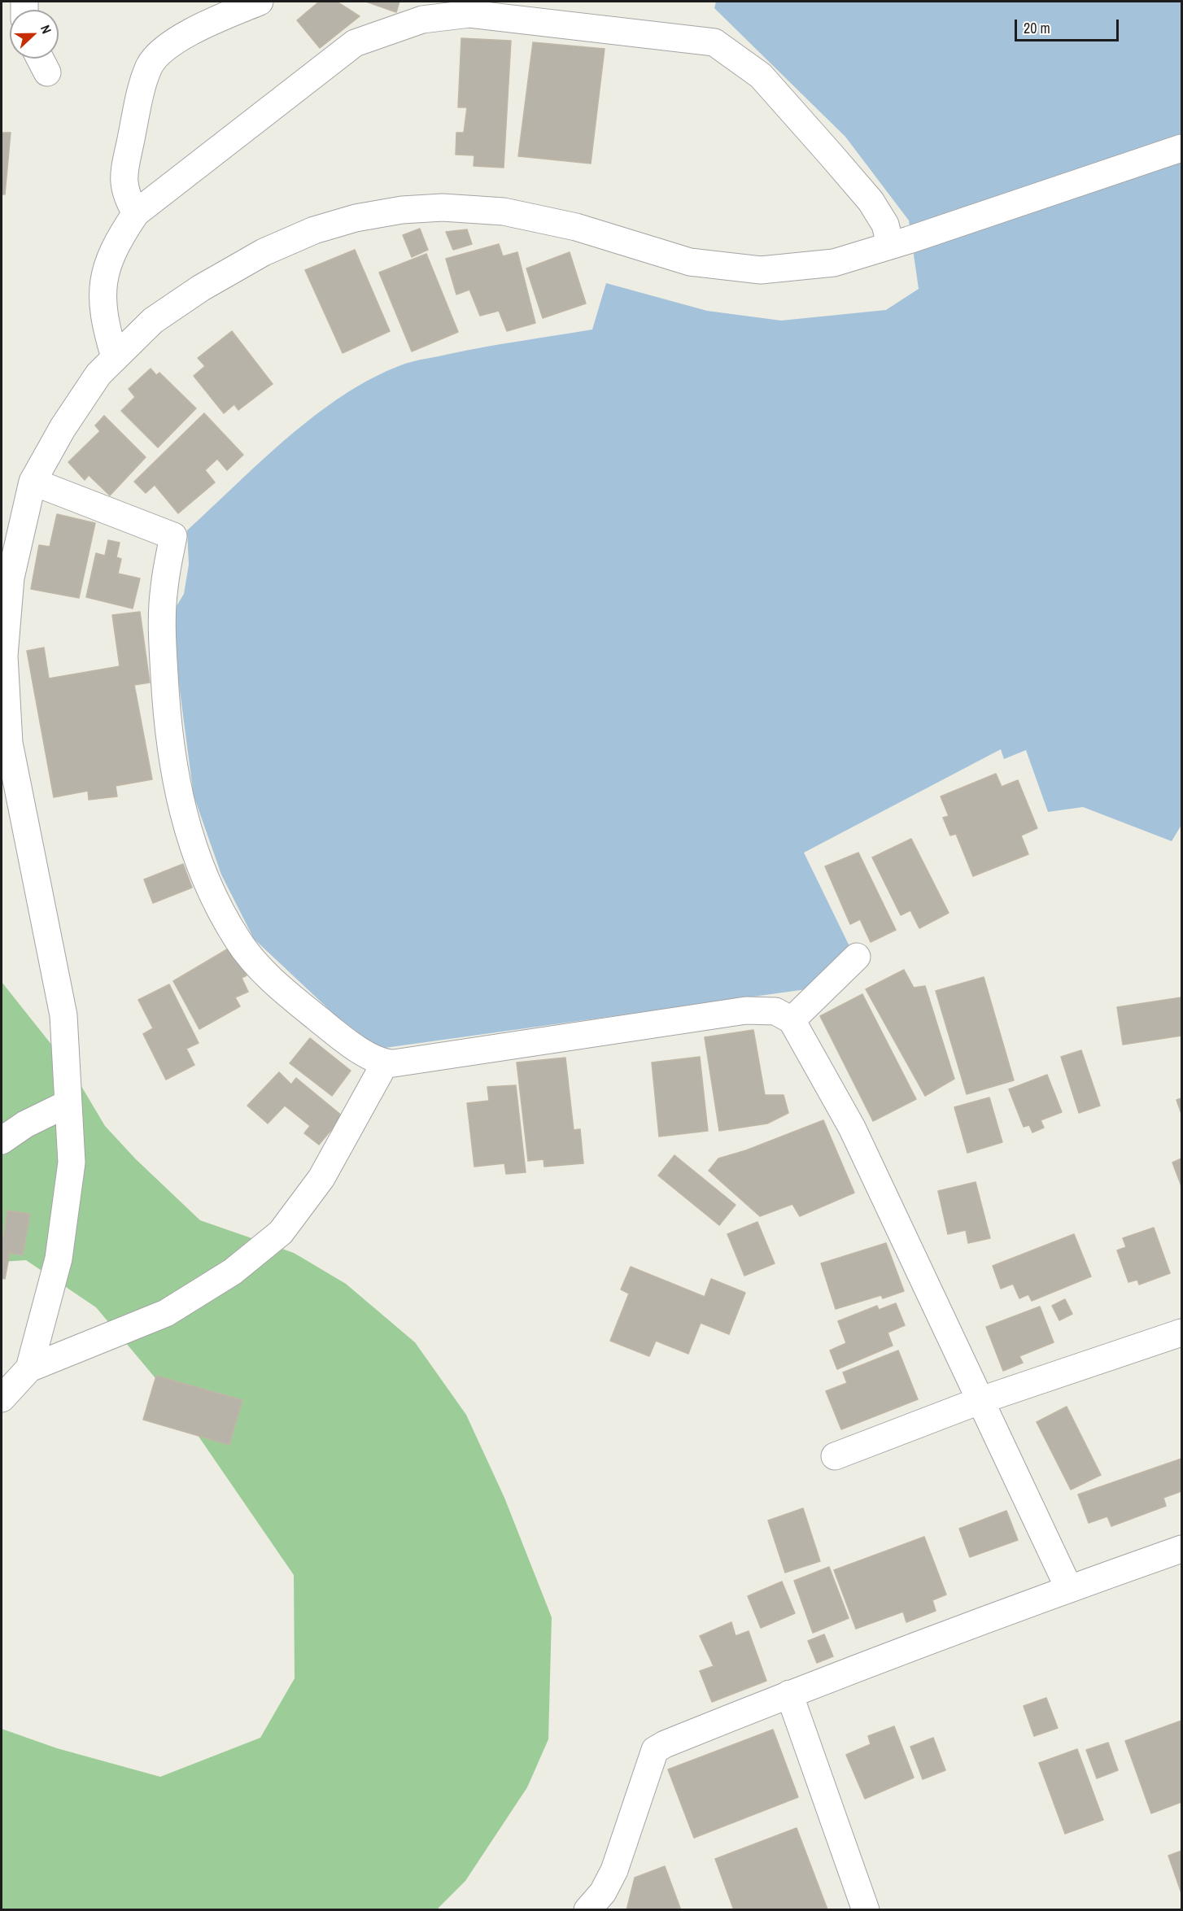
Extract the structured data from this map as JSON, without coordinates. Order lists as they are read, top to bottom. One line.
{"scale_bar":"20 m","north":"right"}
